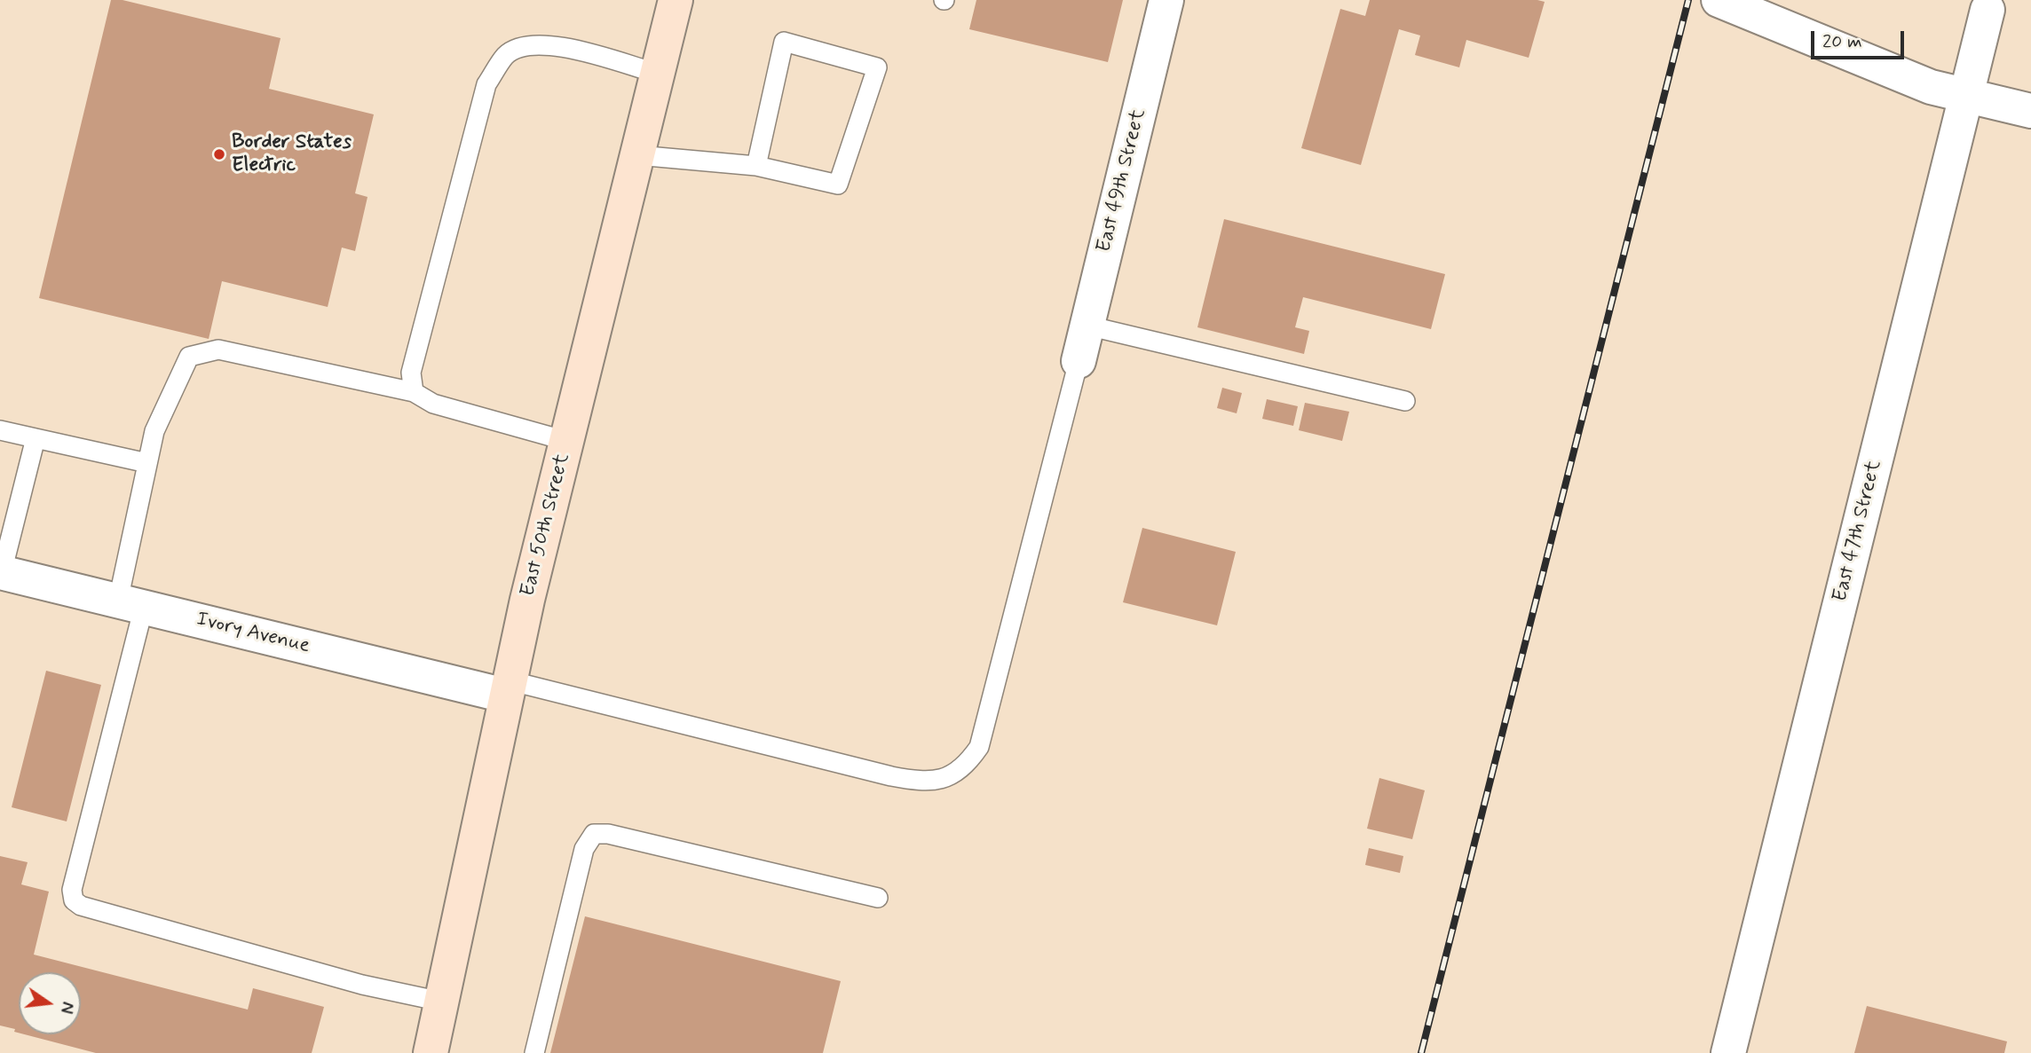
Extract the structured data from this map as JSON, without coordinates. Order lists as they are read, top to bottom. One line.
{"streets":{"main road":["East 50th Street"],"street":["East 49th Street","East 47th Street","Ivory Avenue"]},"crossings":[["East 50th Street","Ivory Avenue"]],"places":["Border States Electric"],"scale_bar":"20 m","north":"right"}
